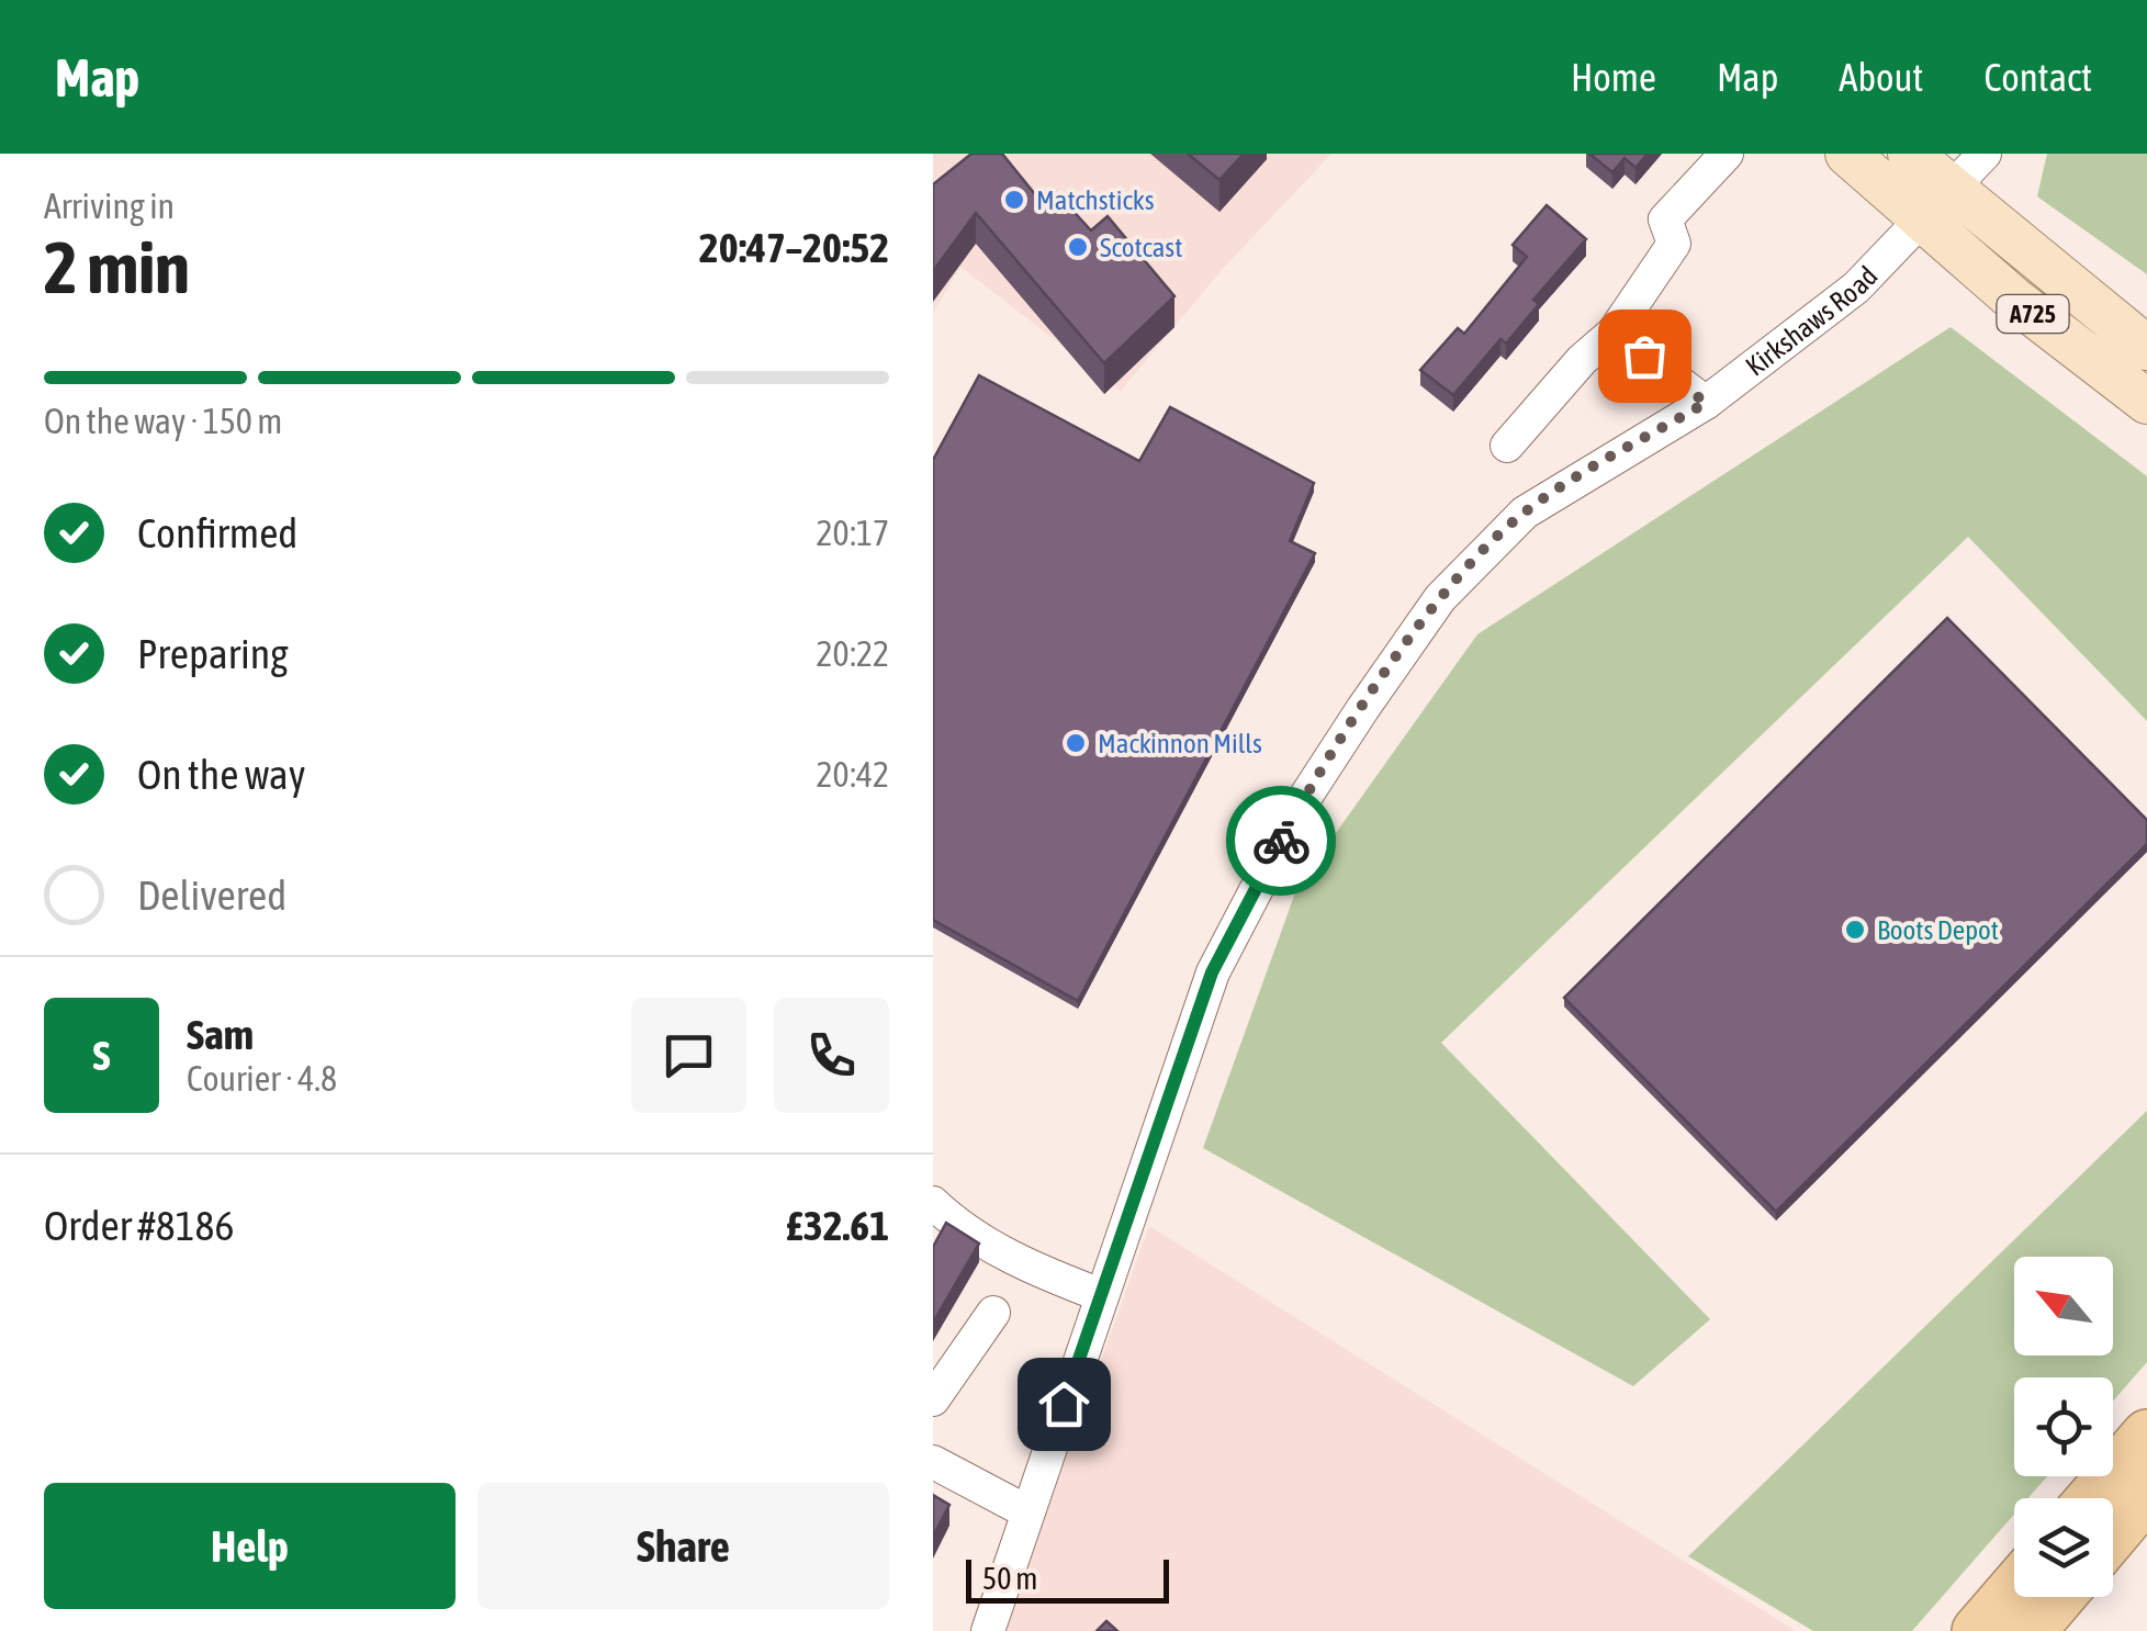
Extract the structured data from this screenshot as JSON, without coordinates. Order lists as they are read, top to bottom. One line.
{"streets":{"main road":["A725"],"street":["Kirkshaws Road"]},"crossings":[["A725","Kirkshaws Road"]],"places":["Matchsticks","Scotcast","Mackinnon Mills","Boots Depot"],"scale_bar":"50 m","north":"top left","page":{"header":"Map","nav":["Home","Map","About","Contact"],"heading":["2 min","Arriving in","20:47–20:52"],"panel":["Sam","Courier · 4.8","Order #8186","£32.61"],"bar":"On the way · 150 m","list":[["Confirmed","20:17"],["Preparing","20:22"],["On the way","20:42"],"Delivered"],"round":"S","buttons":["Help","Share"],"scale":"50 m"}}
